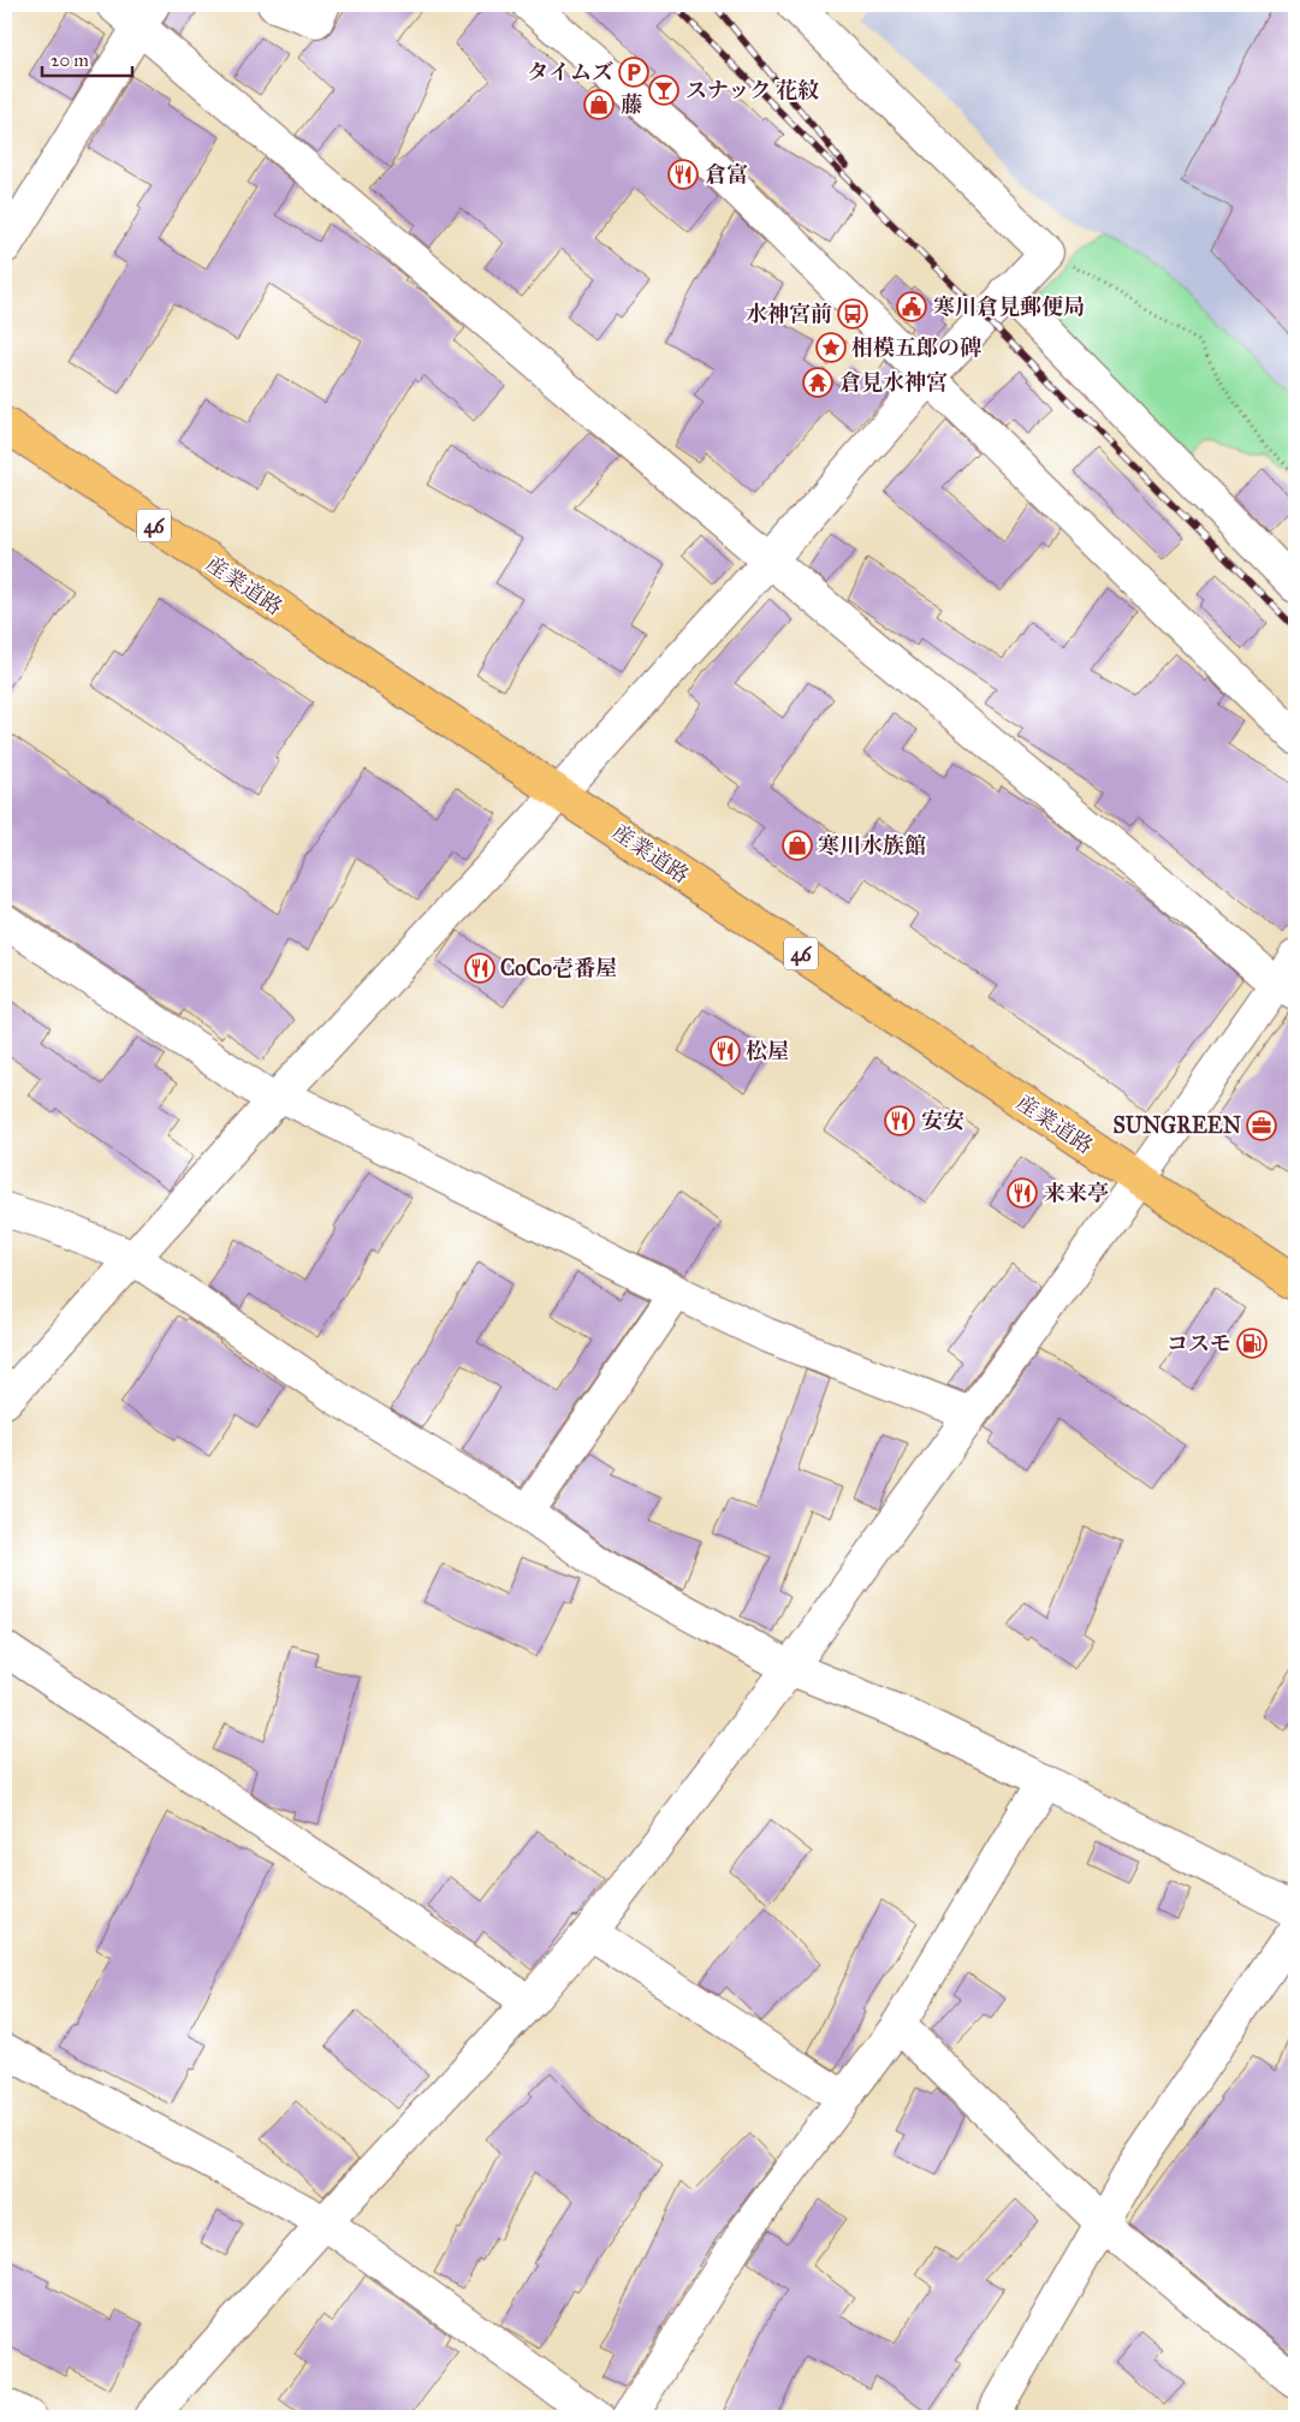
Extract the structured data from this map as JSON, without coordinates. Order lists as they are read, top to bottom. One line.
{"streets":{"main road":["46","産業道路"]},"places":{"parking":["タイムズ"],"bar":["スナック 花紋"],"shop":["藤","寒川水族館"],"restaurant":["倉富","CoCo壱番屋","松屋","安安","来来亭"],"public building":["寒川倉見郵便局"],"bus stop":["水神宮前"],"place":["相模五郎の碑"],"temple":["倉見水神宮"],"office":["SUNGREEN"],"fuel station":["コスモ"]},"scale_bar":"20 m"}
